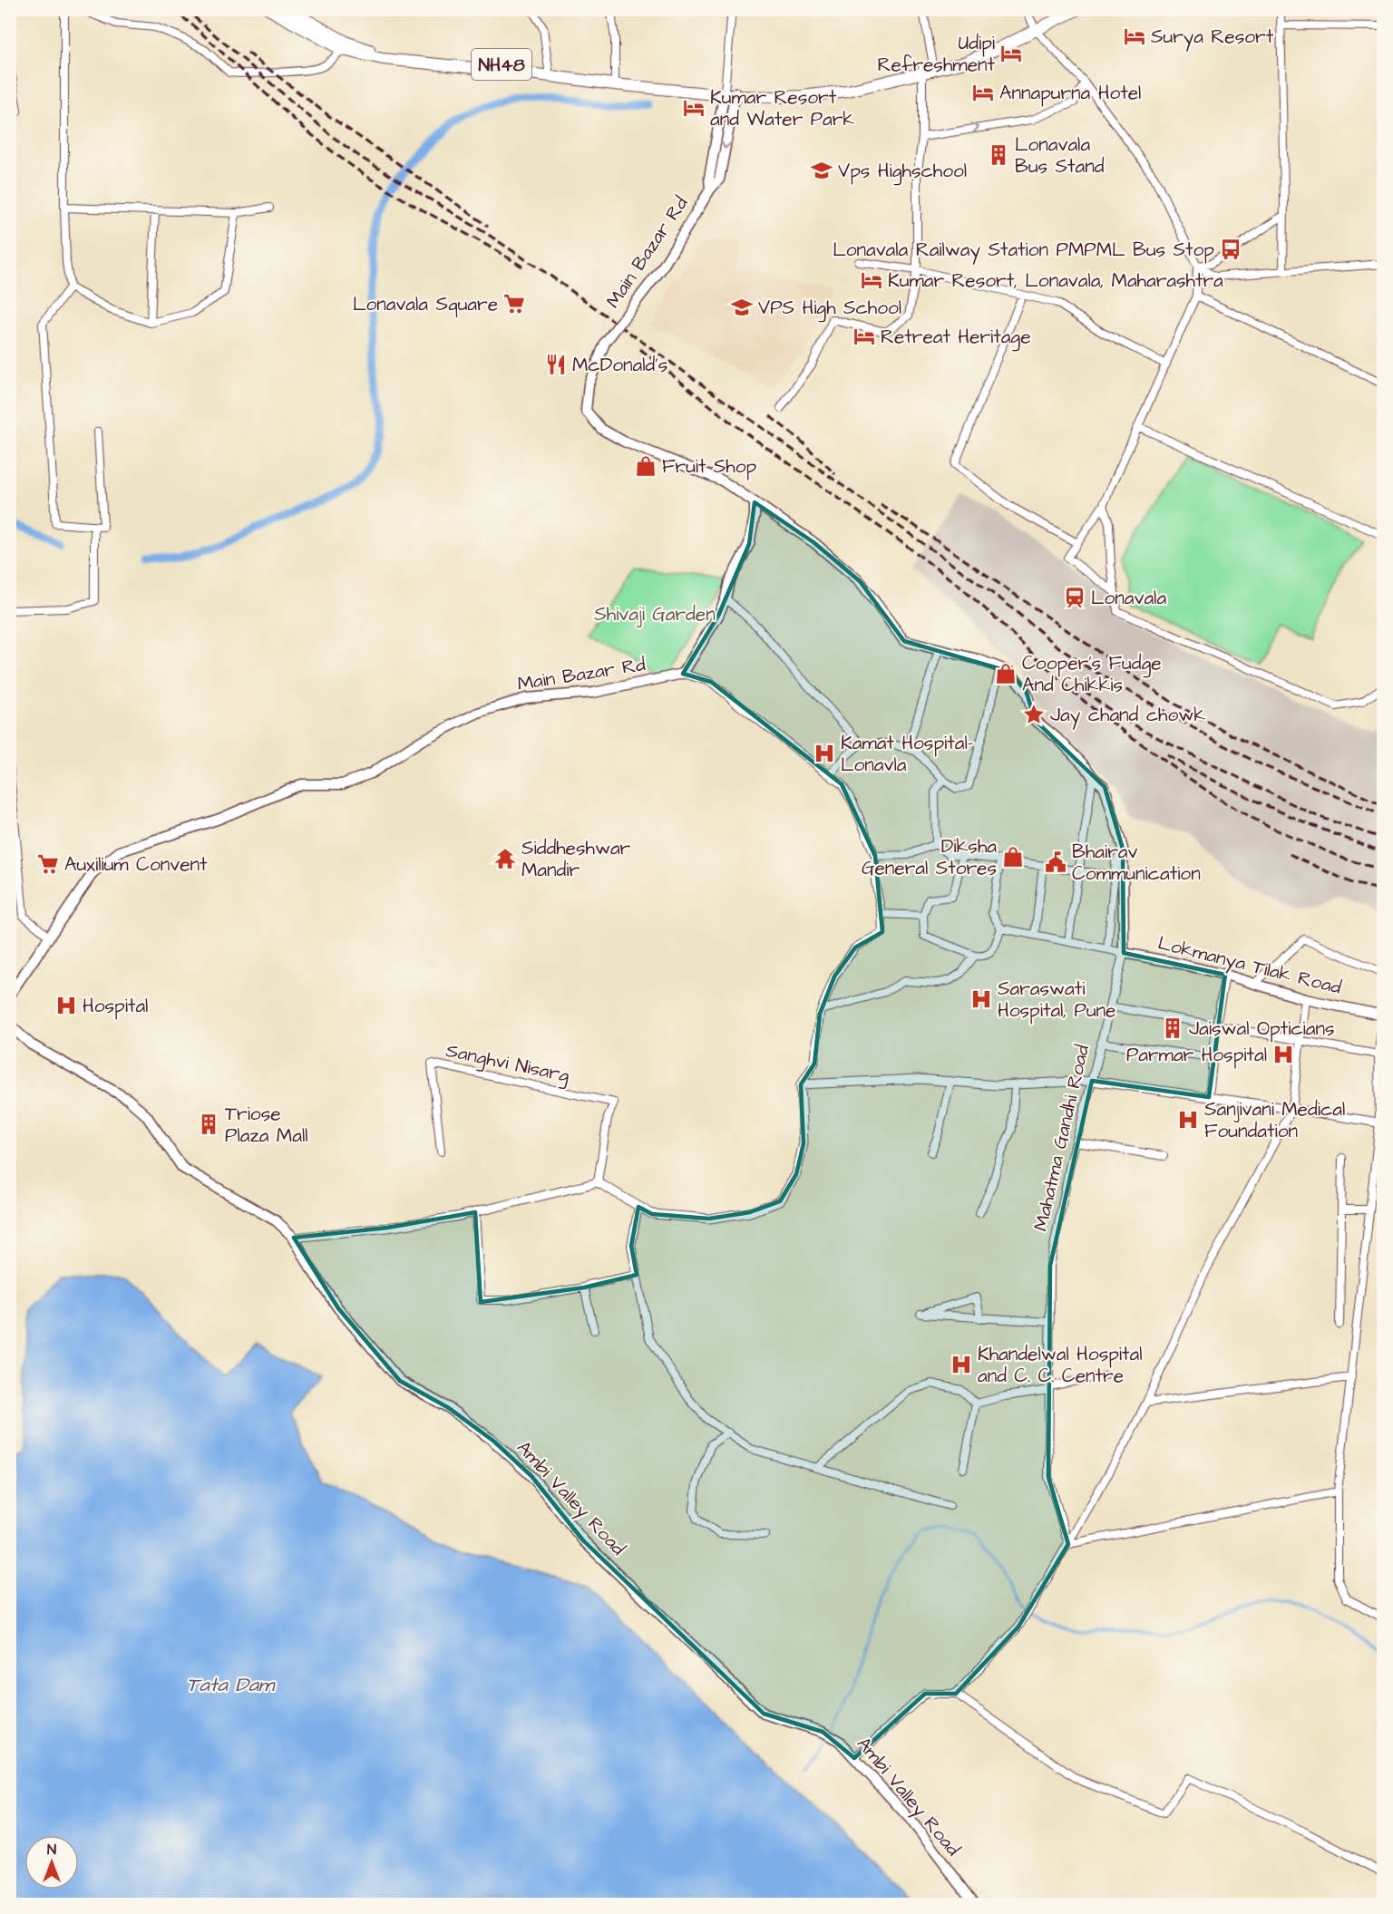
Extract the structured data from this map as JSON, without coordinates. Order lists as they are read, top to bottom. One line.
{"streets":{"highway":["NH48"],"main road":["Main Bazar Rd","Lokmanya Tilak Road","Mahatma Gandhi Road","Ambi Valley Road"],"street":["Sanghvi Nisarg"]},"crossings":[["NH48","Main Bazar Rd"],["Main Bazar Rd","Mahatma Gandhi Road"],["Lokmanya Tilak Road","Mahatma Gandhi Road"]],"water":["Tata Dam"],"parks":["Shivaji Garden"],"places":{"hotel":["Surya Resort","Udipi Refreshment","Annapurna Hotel","Kumar Resort and Water Park","Kumar Resort, Lonavala, Maharashtra","Retreat Heritage"],"building":["Lonavala Bus Stand","Jaiswal Opticians","Triose Plaza Mall"],"school or university":["Vps Highschool","VPS High School"],"bus stop":["Lonavala Railway Station PMPML Bus Stop"],"supermarket":["Lonavala Square","Auxilium Convent"],"restaurant":["McDonald's"],"shop":["Fruit Shop","Cooper's Fudge And Chikkis","Diksha General Stores"],"station":["Lonavala"],"place":["Jay chand chowk"],"hospital":["Kamat Hospital- Lonavla","Saraswati Hospital, Pune","Hospital","Parmar Hospital","Sanjivani Medical Foundation","Khandelwal Hospital and C. C. Centre"],"temple":["Siddheshwar Mandir"],"public building":["Bhairav Communication"]},"north":"top"}
